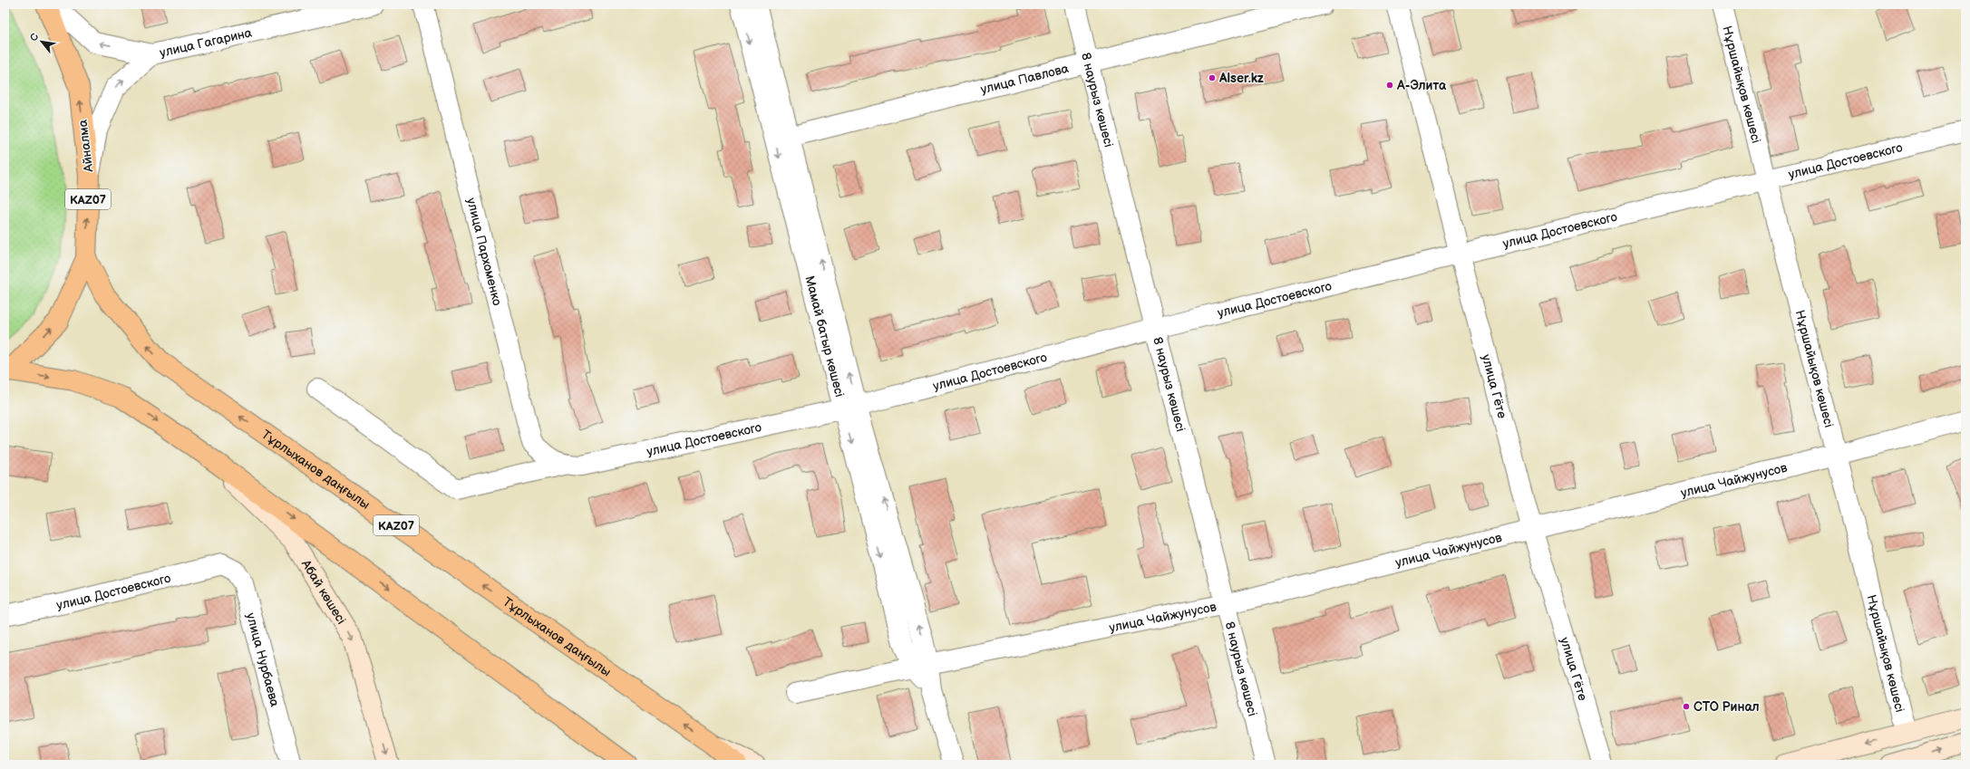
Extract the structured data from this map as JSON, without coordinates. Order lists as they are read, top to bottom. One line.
{"streets":{"highway":["Айналма","KAZ07","Тұрлыханов даңғылы"],"main road":["Абай көшесі"],"street":["улица Гагарина","улица Павлова","Нұршайықов көшесі","8 наурыз көшесі","улица Достоевского","улица Пархоменко","Мамай батыр көшесі","улица Гёте","улица Чайжунусов","улица Нурбаева"]},"crossings":[["улица Павлова","8 наурыз көшесі"],["улица Павлова","Мамай батыр көшесі"],["Нұршайықов көшесі","улица Достоевского"],["Нұршайықов көшесі","улица Чайжунусов"],["8 наурыз көшесі","улица Достоевского"],["8 наурыз көшесі","улица Чайжунусов"],["Айналма","KAZ07"],["Айналма","Тұрлыханов даңғылы"],["улица Достоевского","улица Пархоменко"],["улица Достоевского","Мамай батыр көшесі"],["улица Достоевского","улица Гёте"],["улица Достоевского","улица Нурбаева"],["KAZ07","Абай көшесі"],["Мамай батыр көшесі","улица Чайжунусов"],["улица Гёте","улица Чайжунусов"]],"one_way":["Айналма","Абай көшесі"],"places":["Alser.kz","А-Элита","СТО Ринал"],"north":"top left"}
